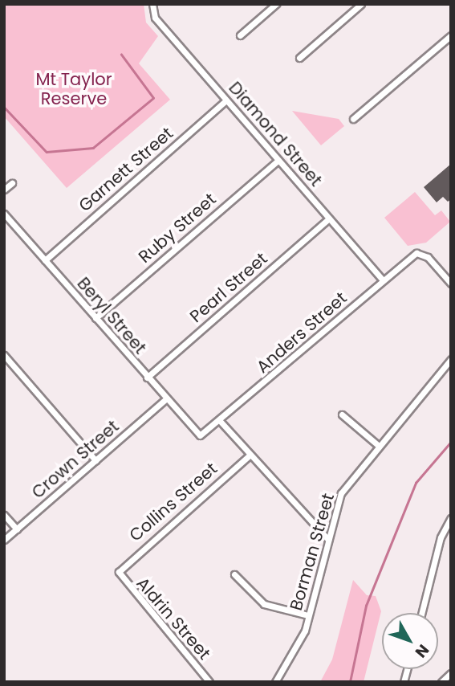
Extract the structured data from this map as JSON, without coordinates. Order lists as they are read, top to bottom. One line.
{"streets":{"street":["Diamond Street","Garnett Street","Ruby Street","Pearl Street","Beryl Street","Anders Street","Crown Street","Collins Street","Borman Street","Aldrin Street"]},"crossings":[["Diamond Street","Garnett Street"],["Diamond Street","Ruby Street"],["Diamond Street","Pearl Street"],["Diamond Street","Anders Street"],["Garnett Street","Beryl Street"],["Ruby Street","Beryl Street"],["Pearl Street","Beryl Street"],["Beryl Street","Anders Street"],["Beryl Street","Crown Street"],["Collins Street","Aldrin Street"]],"parks":["Mt Taylor Reserve"],"north":"bottom right"}
